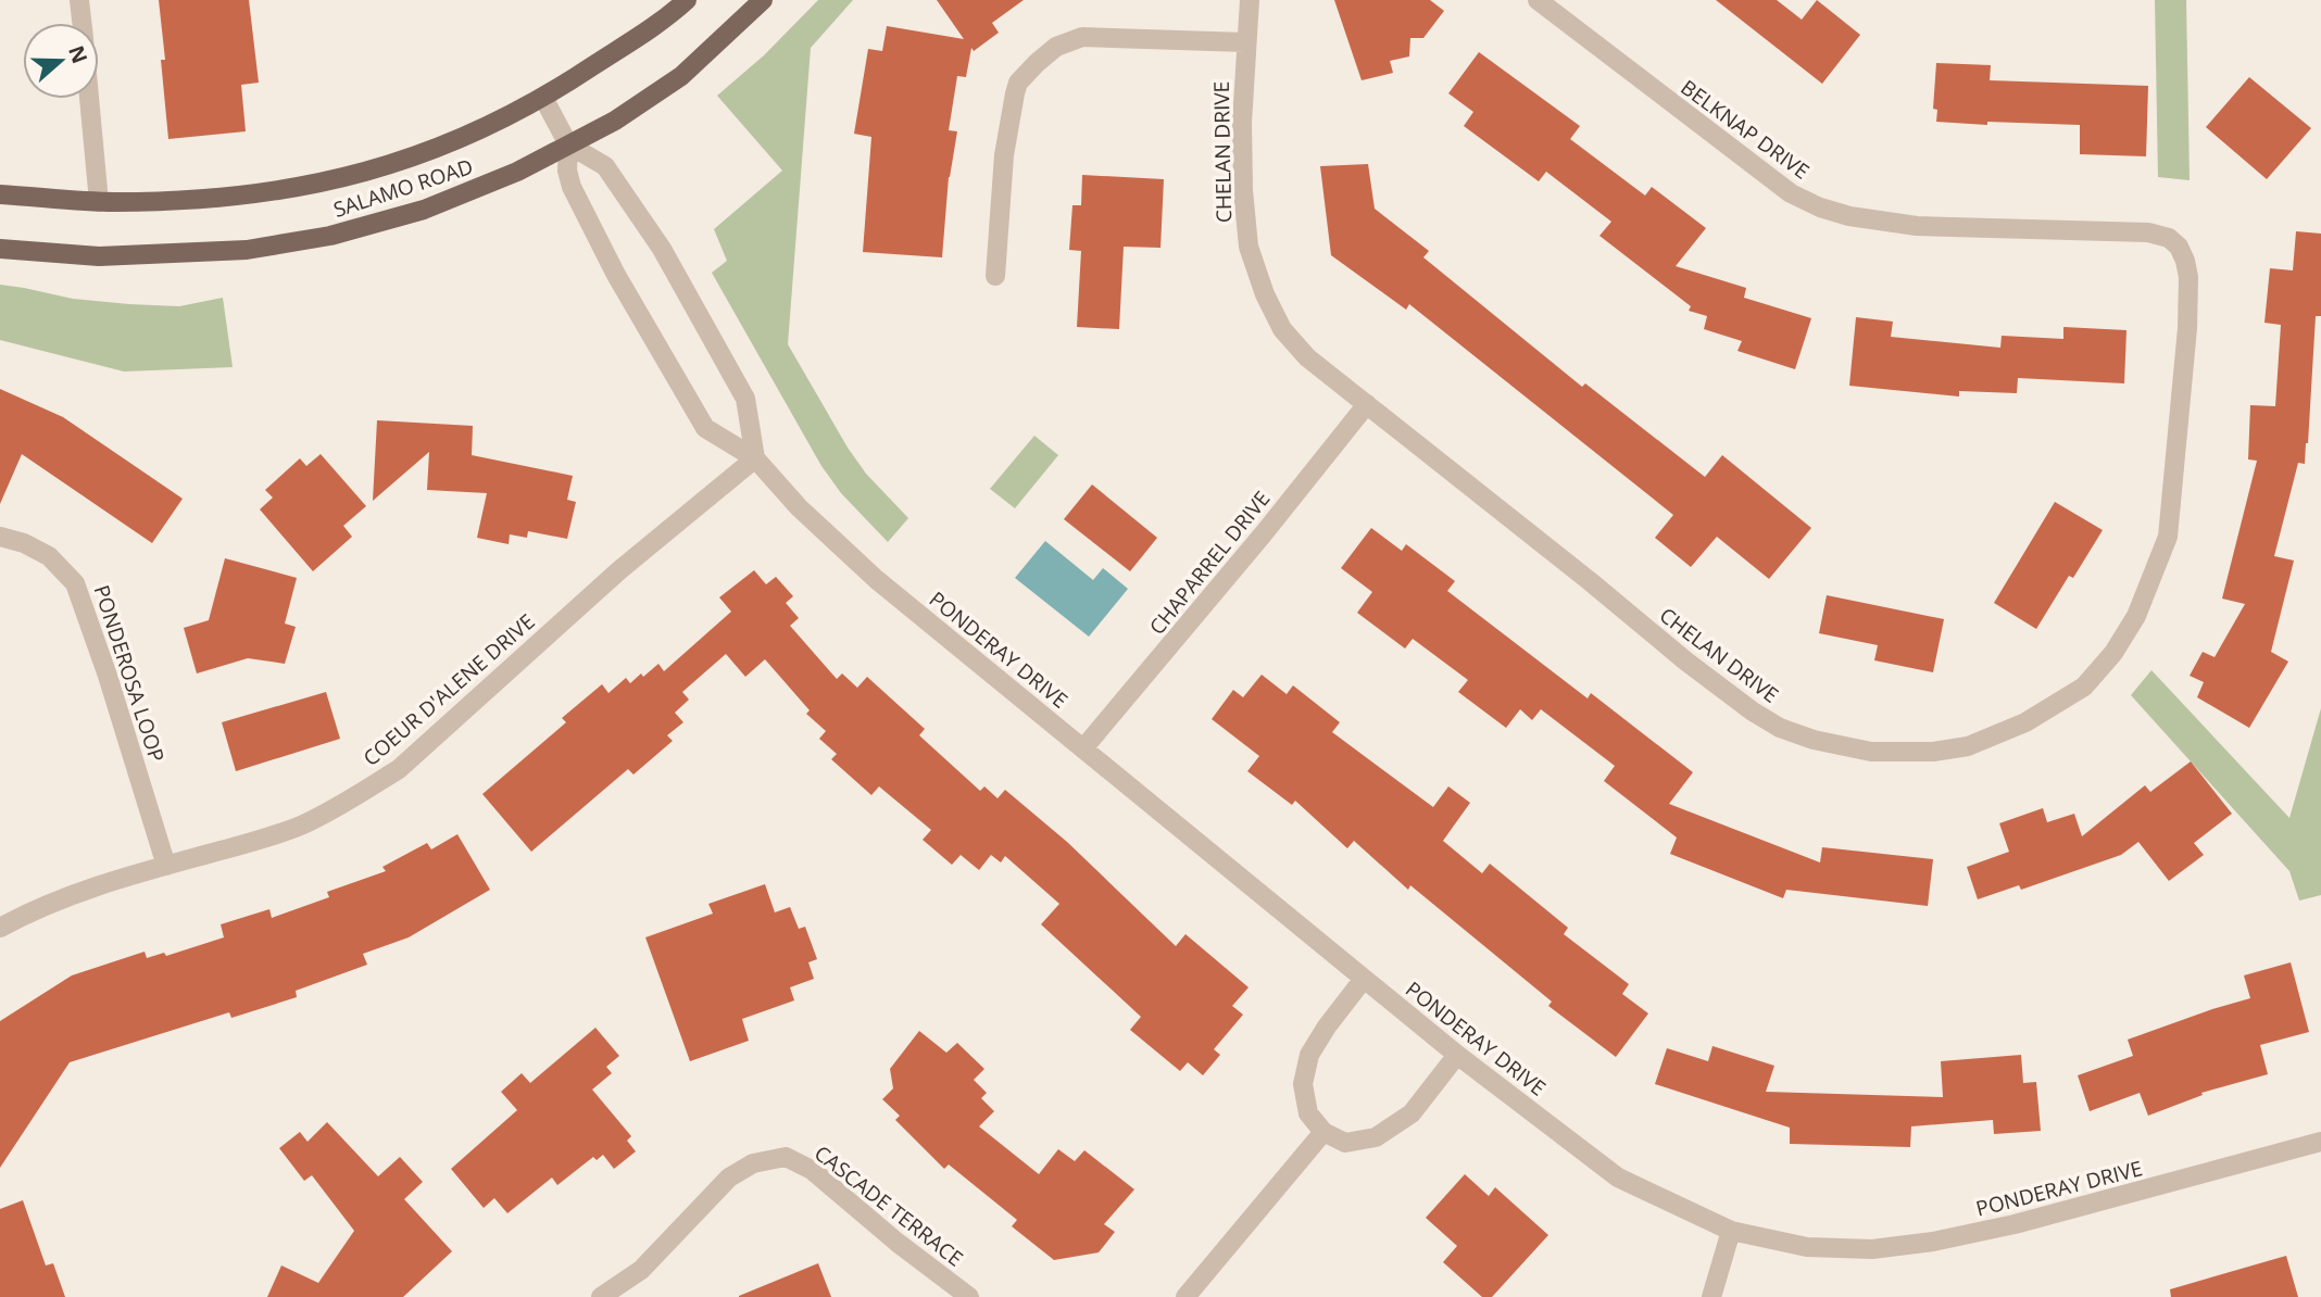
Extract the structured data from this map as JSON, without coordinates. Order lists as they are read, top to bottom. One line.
{"streets":{"main road":["SALAMO ROAD"],"street":["BELKNAP DRIVE","CHELAN DRIVE","CHAPARREL DRIVE","PONDERAY DRIVE","PONDEROSA LOOP","COEUR D'ALENE DRIVE","CASCADE TERRACE"]},"crossings":[["BELKNAP DRIVE","CHELAN DRIVE"],["CHELAN DRIVE","CHAPARREL DRIVE"],["SALAMO ROAD","PONDERAY DRIVE"],["CHAPARREL DRIVE","PONDERAY DRIVE"],["PONDERAY DRIVE","COEUR D'ALENE DRIVE"],["PONDEROSA LOOP","COEUR D'ALENE DRIVE"]],"north":"right"}
